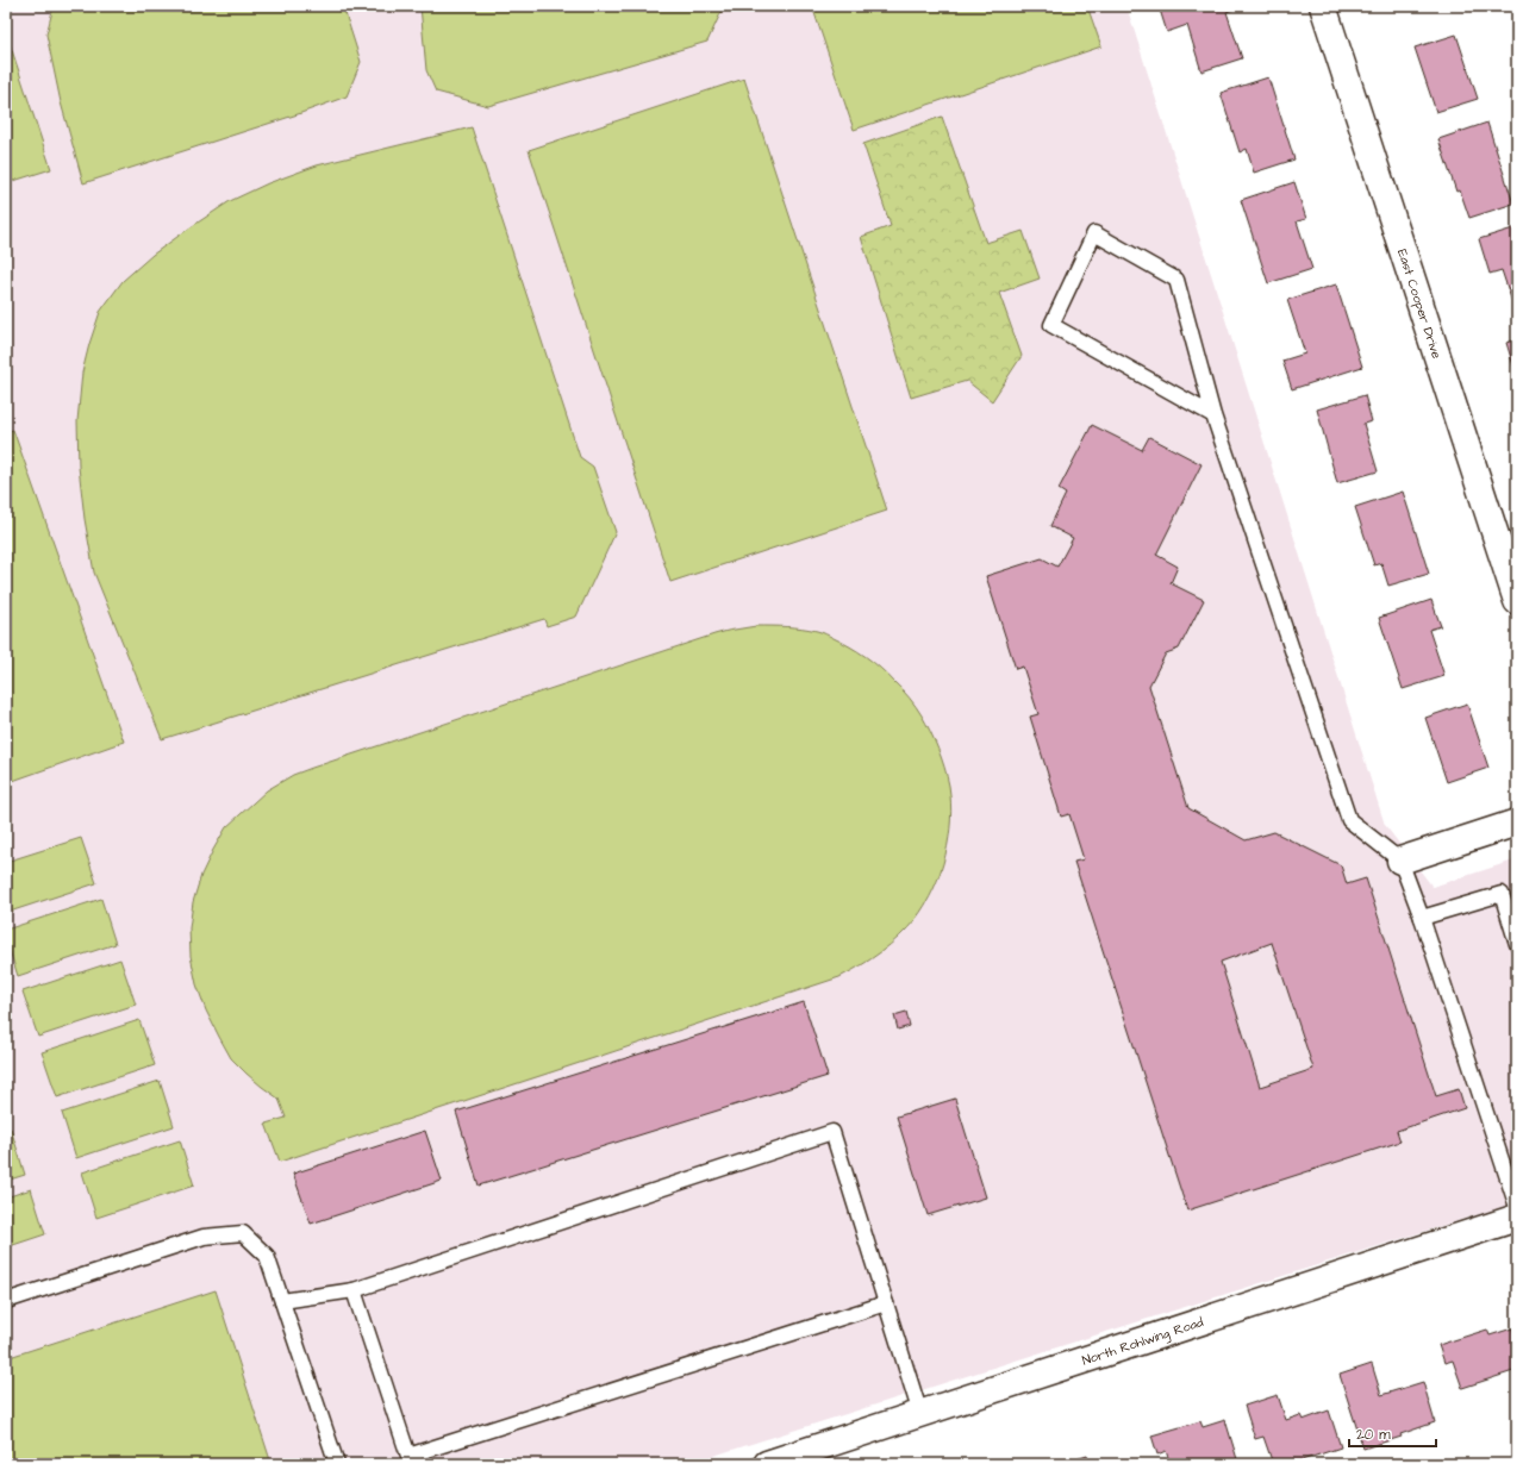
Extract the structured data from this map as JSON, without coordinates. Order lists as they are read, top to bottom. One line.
{"streets":{"street":["East Cooper Drive","North Rohlwing Road"]},"scale_bar":"20 m"}
